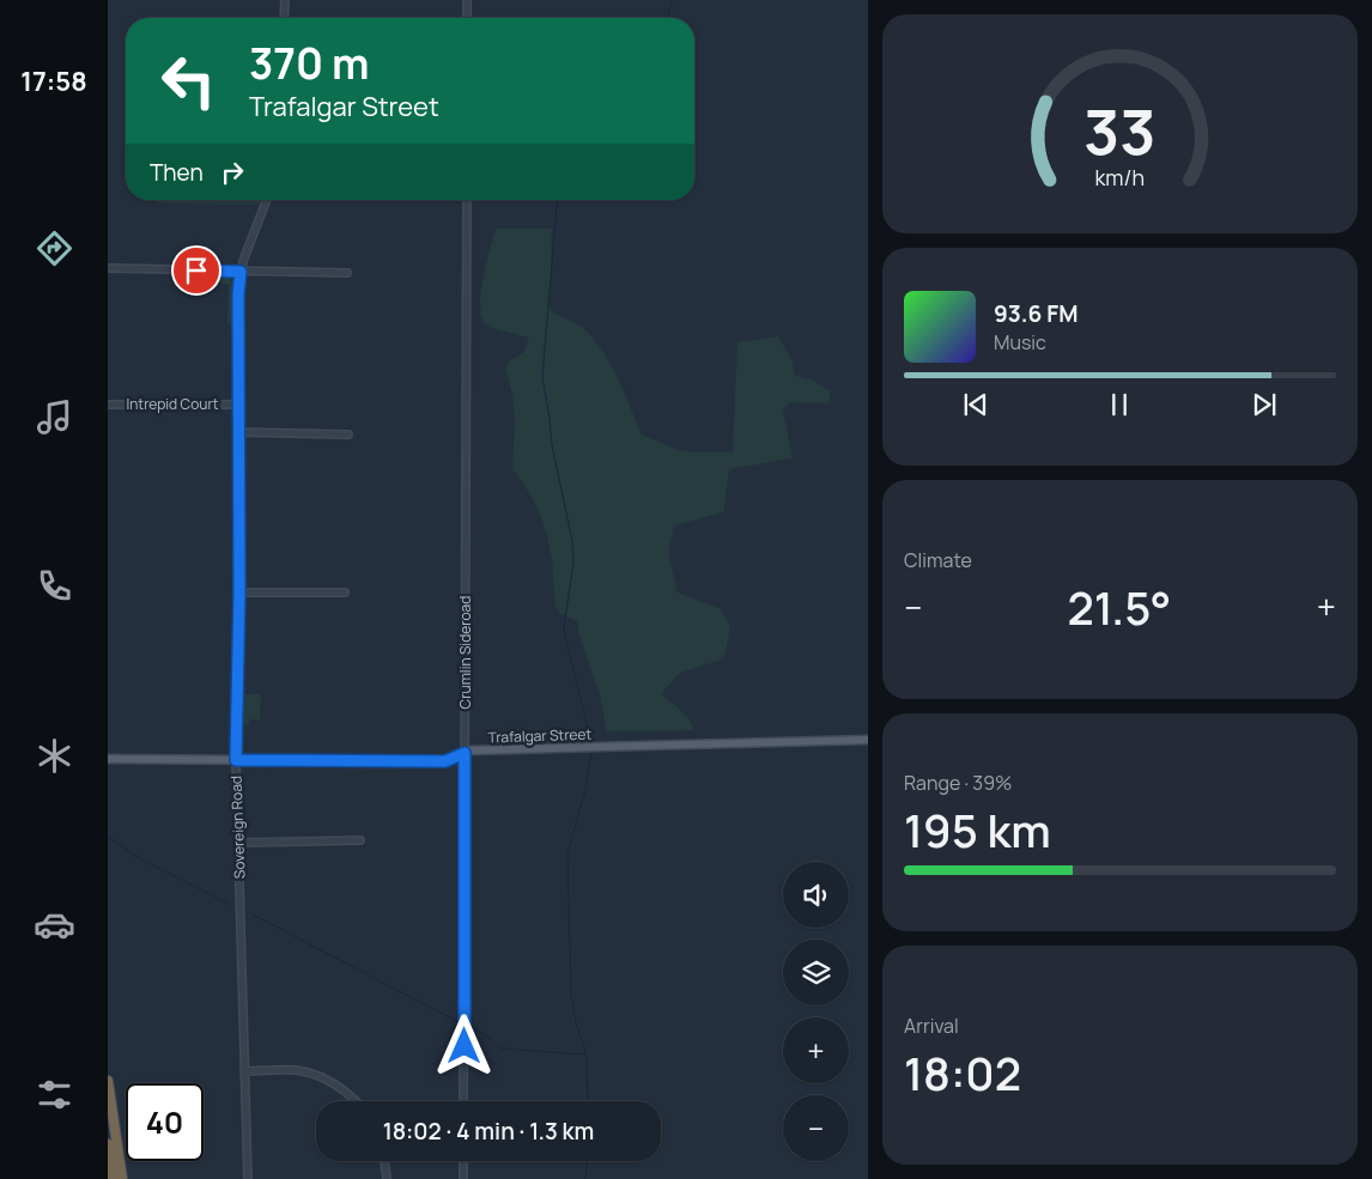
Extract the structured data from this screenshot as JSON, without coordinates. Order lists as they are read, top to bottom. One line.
{"streets":{"main road":["Trafalgar Street"],"street":["Intrepid Court","Crumlin Sideroad","Sovereign Road"]},"crossings":[["Intrepid Court","Sovereign Road"],["Crumlin Sideroad","Trafalgar Street"],["Trafalgar Street","Sovereign Road"]],"page":{"tabs":"17:58","turn":["370 m","Trafalgar Street"],"then":"Then","song":["93.6 FM","Music"],"tile":["Climate",["Range · 39%","195 km"],["Arrival","18:02"]],"heat":["−","21.5°","+"],"map_buttons":["+","−"],"limit":"40","trip":"18:02 · 4 min · 1.3 km","gauge":["33","km/h"]}}
